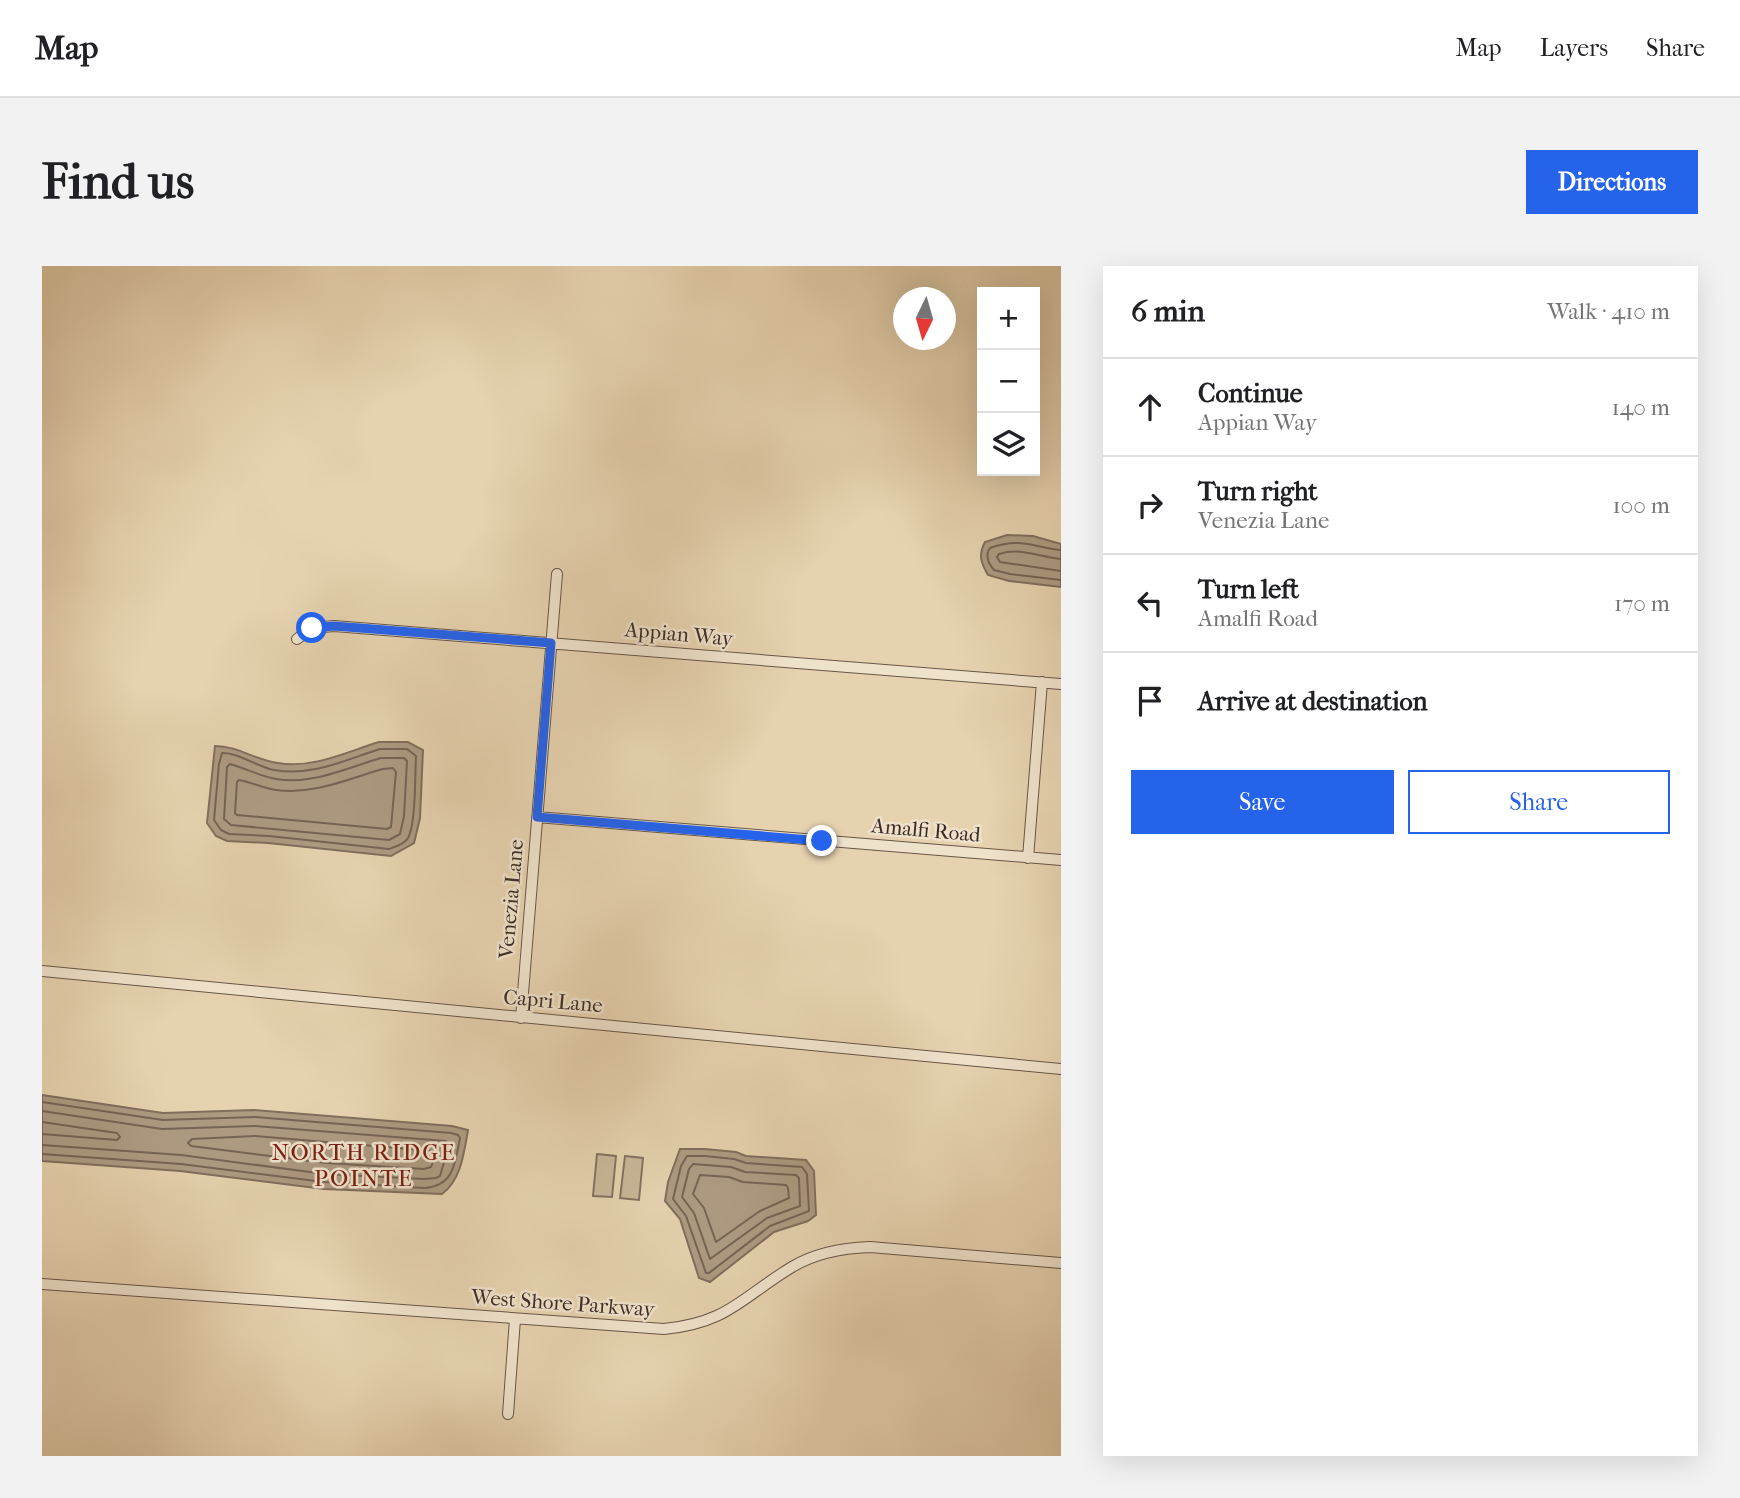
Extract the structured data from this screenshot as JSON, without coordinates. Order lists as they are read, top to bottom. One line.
{"streets":{"street":["Appian Way","Amalfi Road","Venezia Lane","Capri Lane","West Shore Parkway"]},"crossings":[["Appian Way","Venezia Lane"],["Amalfi Road","Venezia Lane"],["Venezia Lane","Capri Lane"]],"districts":["NORTH RIDGE POINTE"],"north":"bottom","page":{"header":"Map","nav":["Map","Layers","Share"],"buttons":["Directions",["Save","Share"]],"title":"Find us","heading":["6 min","Walk · 410 m"],"map_buttons":["+","−"],"list":[["Continue","Appian Way","140 m"],["Turn right","Venezia Lane","100 m"],["Turn left","Amalfi Road","170 m"],"Arrive at destination"]}}
